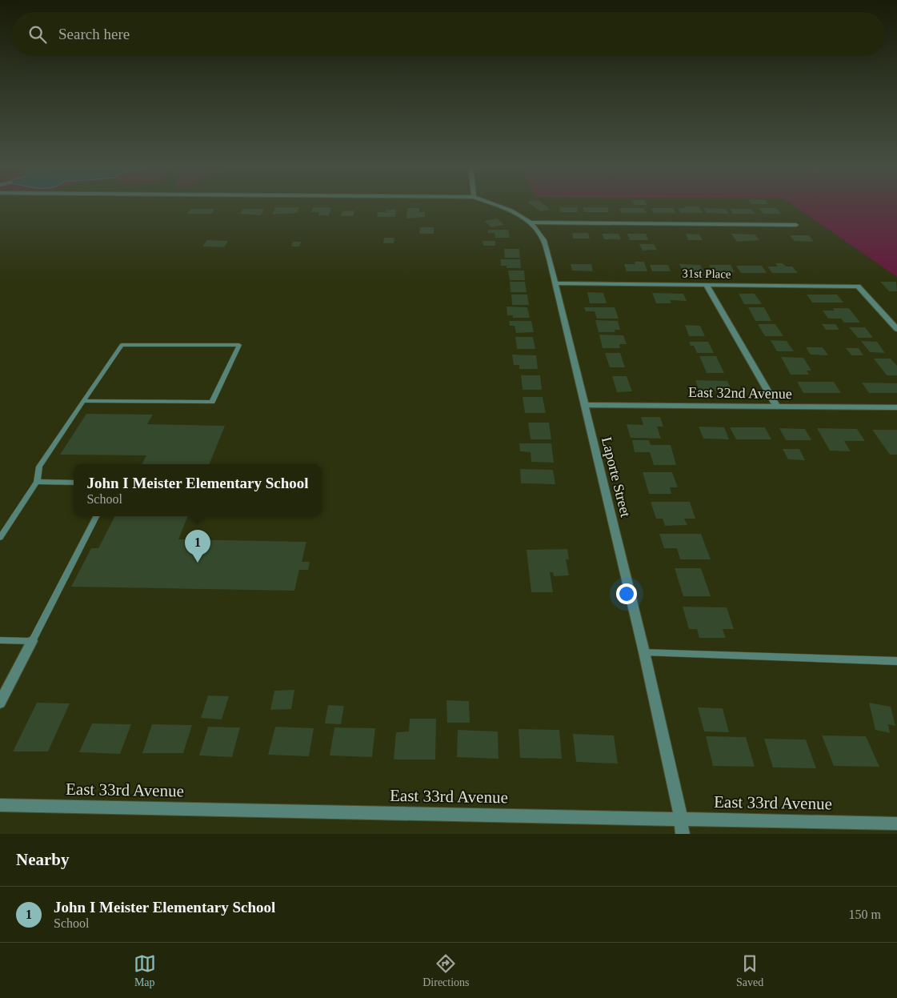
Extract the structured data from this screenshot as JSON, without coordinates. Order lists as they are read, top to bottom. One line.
{"streets":{"street":["31st Place","East 32nd Avenue","Laporte Street","East 33rd Avenue"]},"crossings":[["31st Place","Laporte Street"],["East 32nd Avenue","Laporte Street"],["Laporte Street","East 33rd Avenue"]],"page":{"search":"Search here","popup":["John I Meister Elementary School","School"],"pins":"1","heading":"Nearby","list":[{"mark":"1","name":"John I Meister Elementary School","note":"School","value":"150 m"}],"nav":["Map","Directions","Saved"]}}
